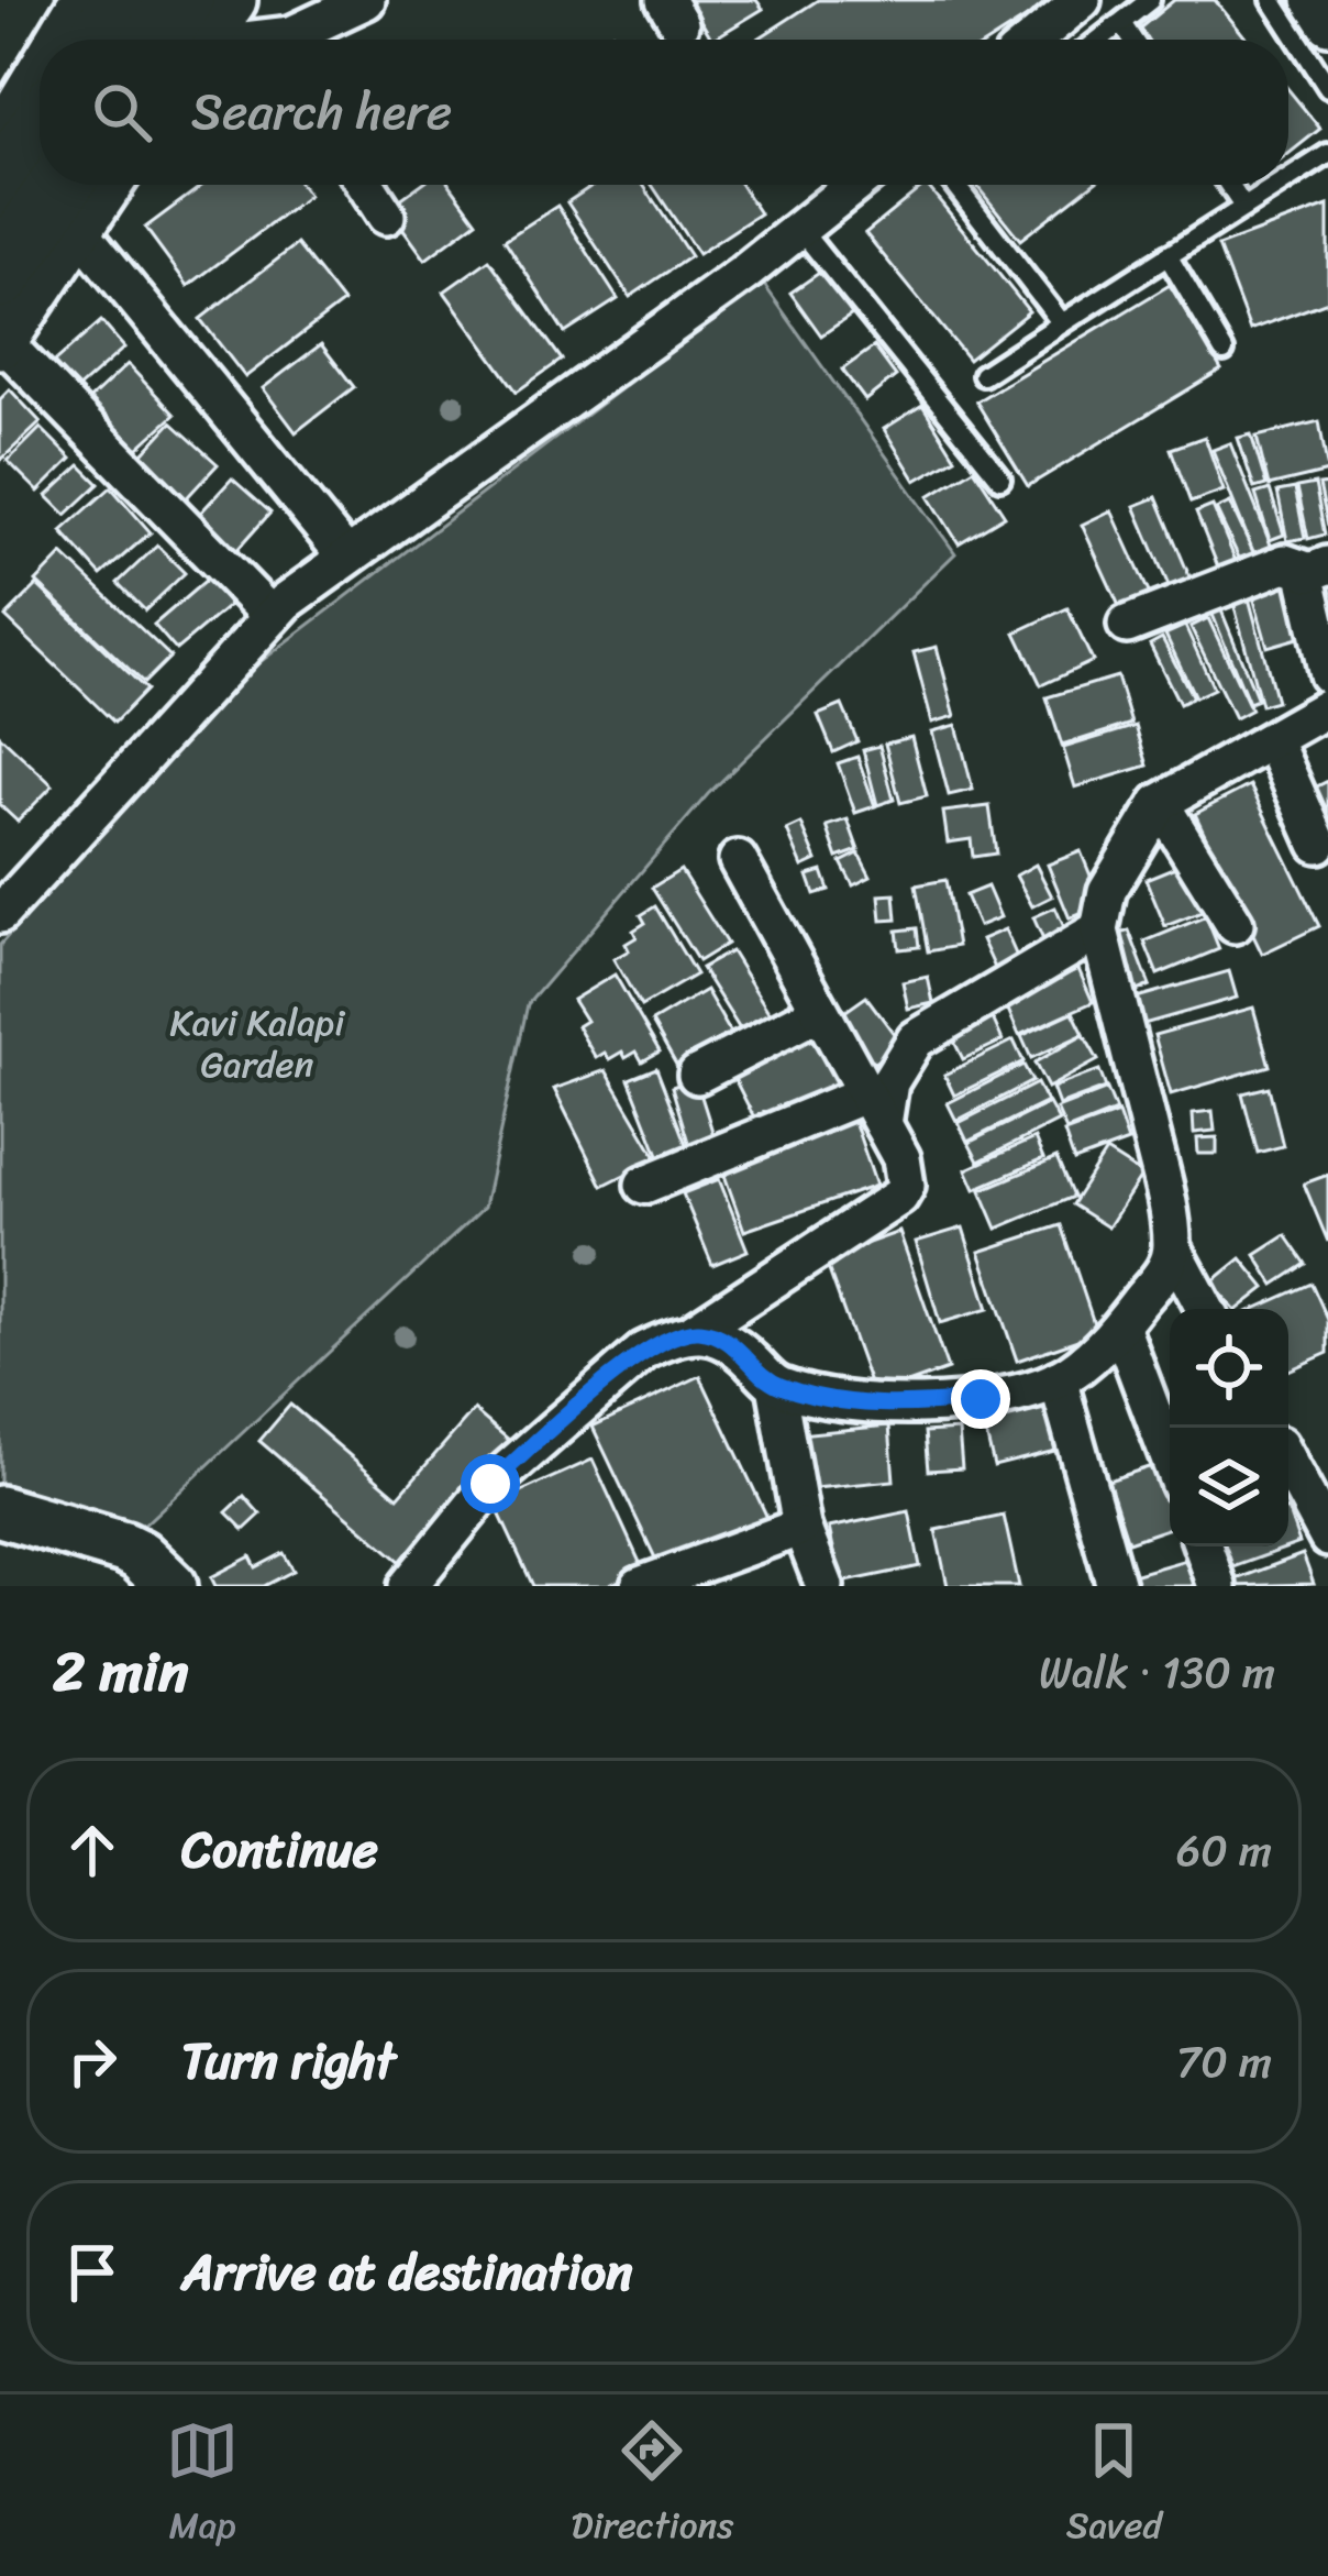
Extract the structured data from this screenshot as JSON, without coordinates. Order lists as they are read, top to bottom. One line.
{"parks":["Kavi Kalapi Garden"],"page":{"search":"Search here","heading":["2 min","Walk · 130 m"],"list":[["Continue","60 m"],["Turn right","70 m"],"Arrive at destination"],"nav":["Map","Directions","Saved"]}}
